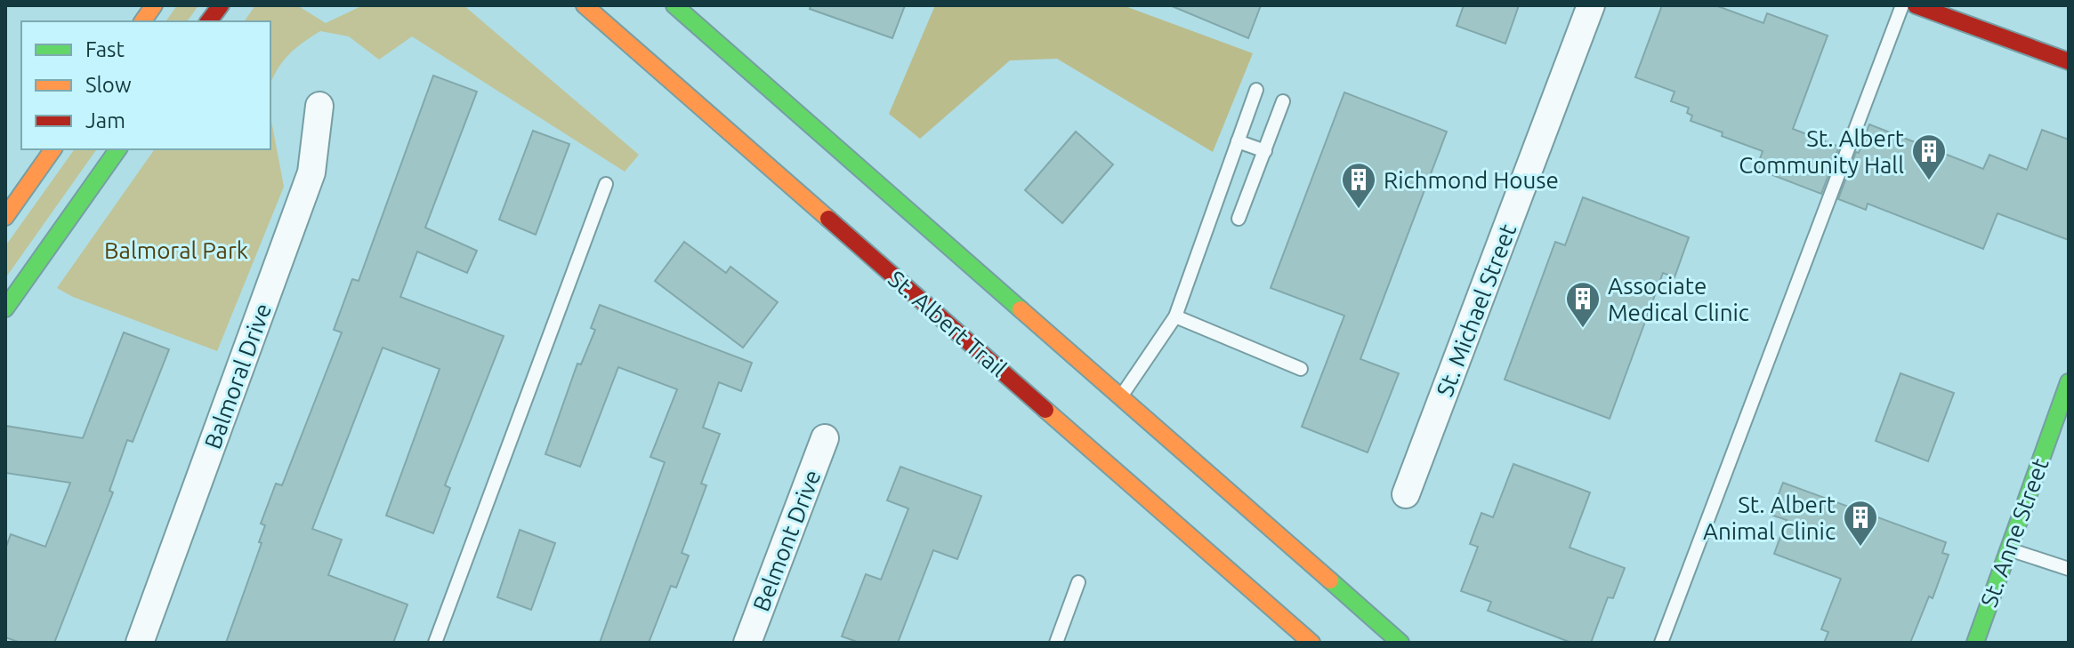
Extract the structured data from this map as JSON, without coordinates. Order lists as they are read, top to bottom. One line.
{"streets":{"main road":["St. Albert Trail","St. Anne Street"],"street":["St. Michael Street","Balmoral Drive","Belmont Drive"]},"parks":["Balmoral Park"],"places":{"building":["St. Albert Community Hall","Richmond House","Associate Medical Clinic","St. Albert Animal Clinic"]},"legend":["Fast","Slow","Jam"]}
